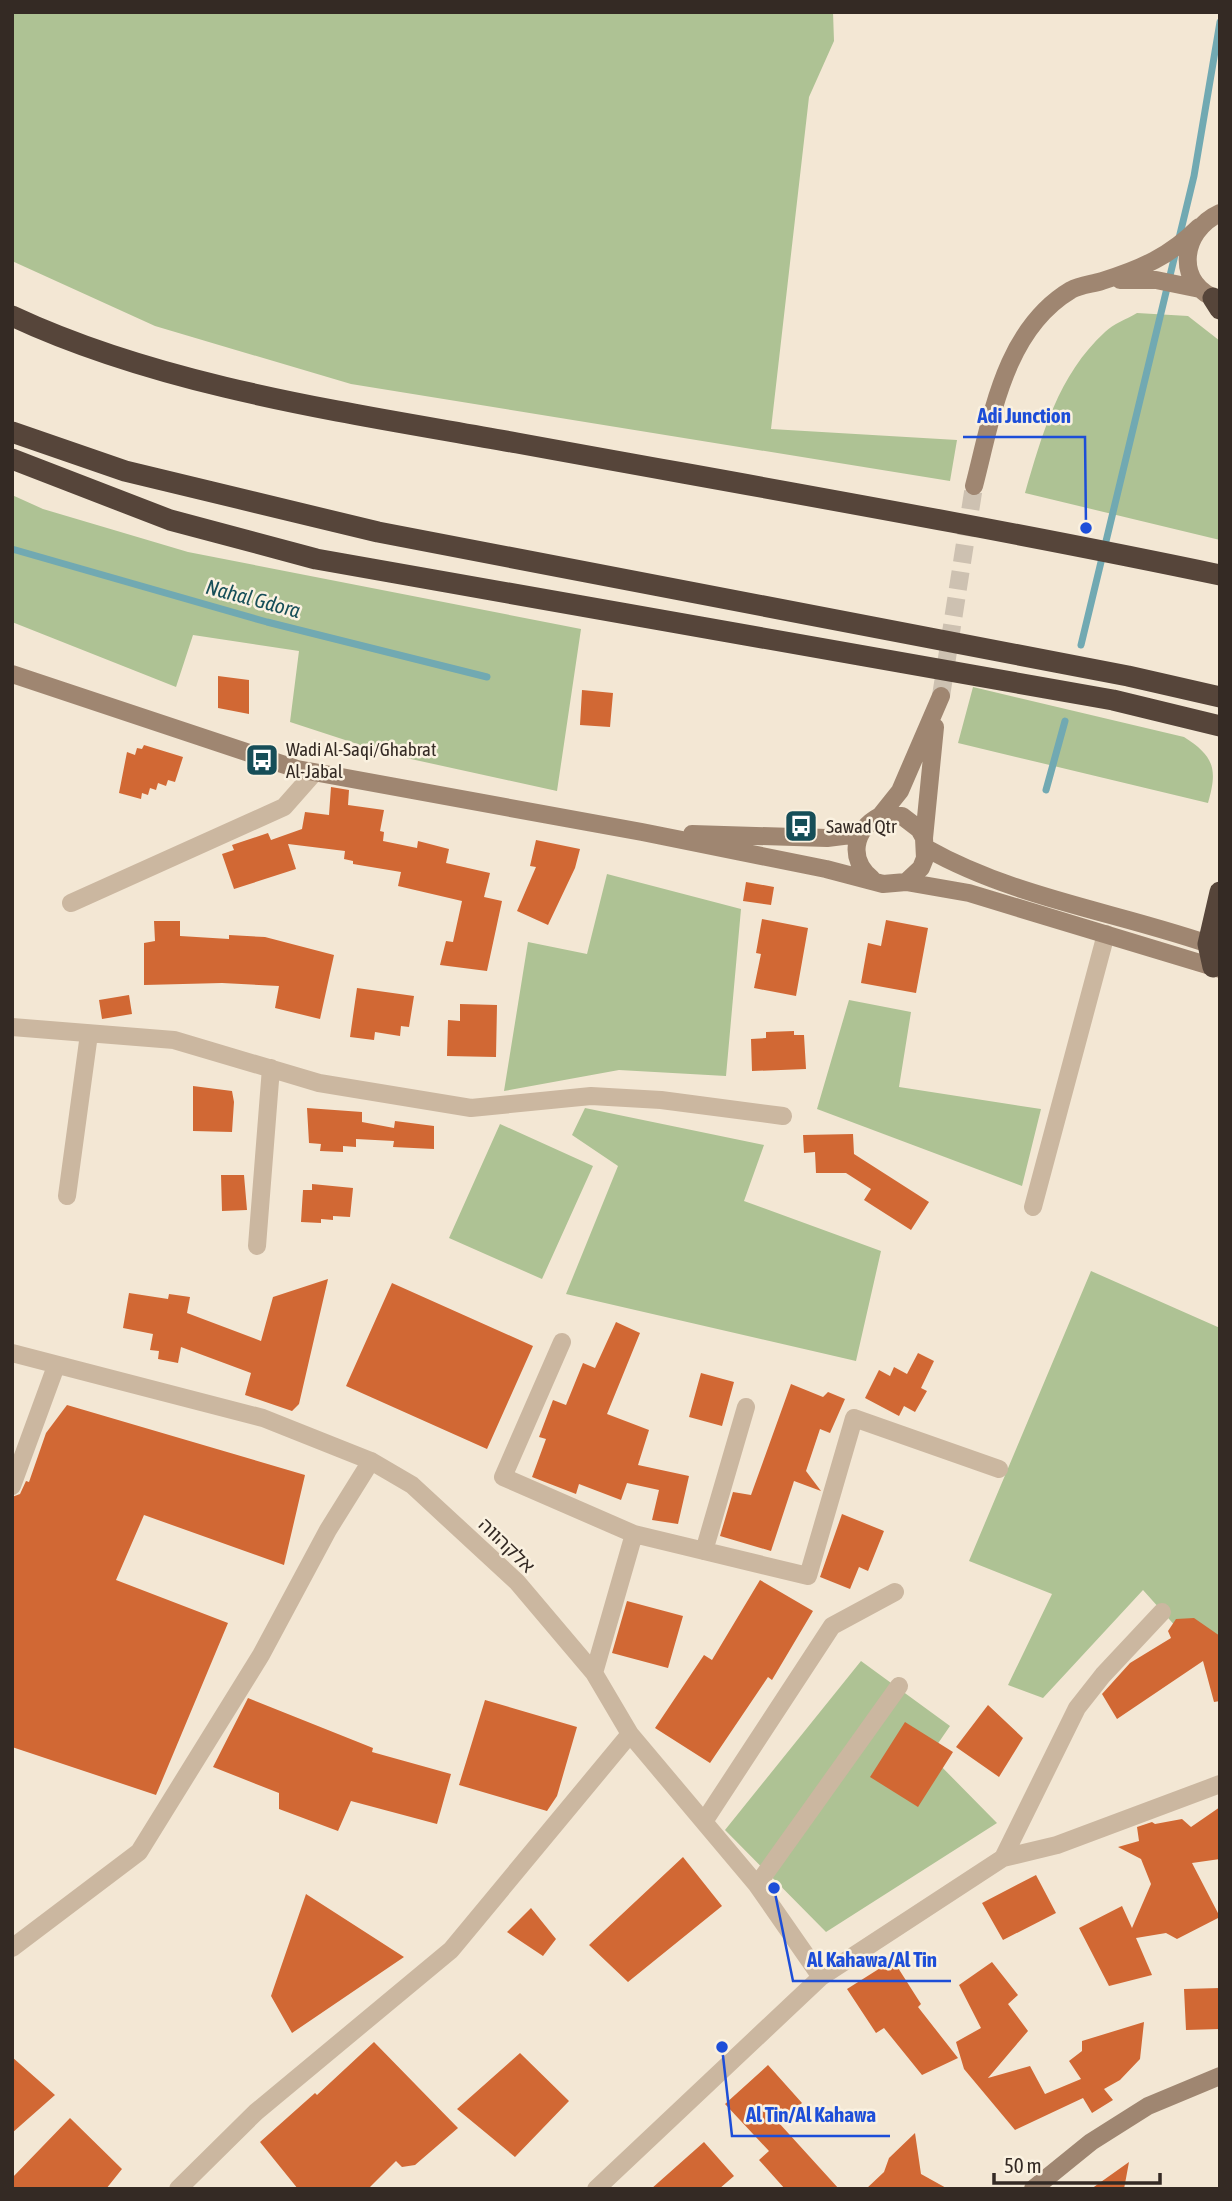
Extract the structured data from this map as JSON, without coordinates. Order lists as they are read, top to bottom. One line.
{"streets":{"street":["אלקהווה"]},"water":["Nahal Gdora"],"places":{"other":["Adi Junction","Al Kahawa/Al Tin","Al Tin/Al Kahawa"],"bus stop":["Wadi Al-Saqi/Ghabrat Al-Jabal","Sawad Qtr"]},"scale_bar":"50 m"}
